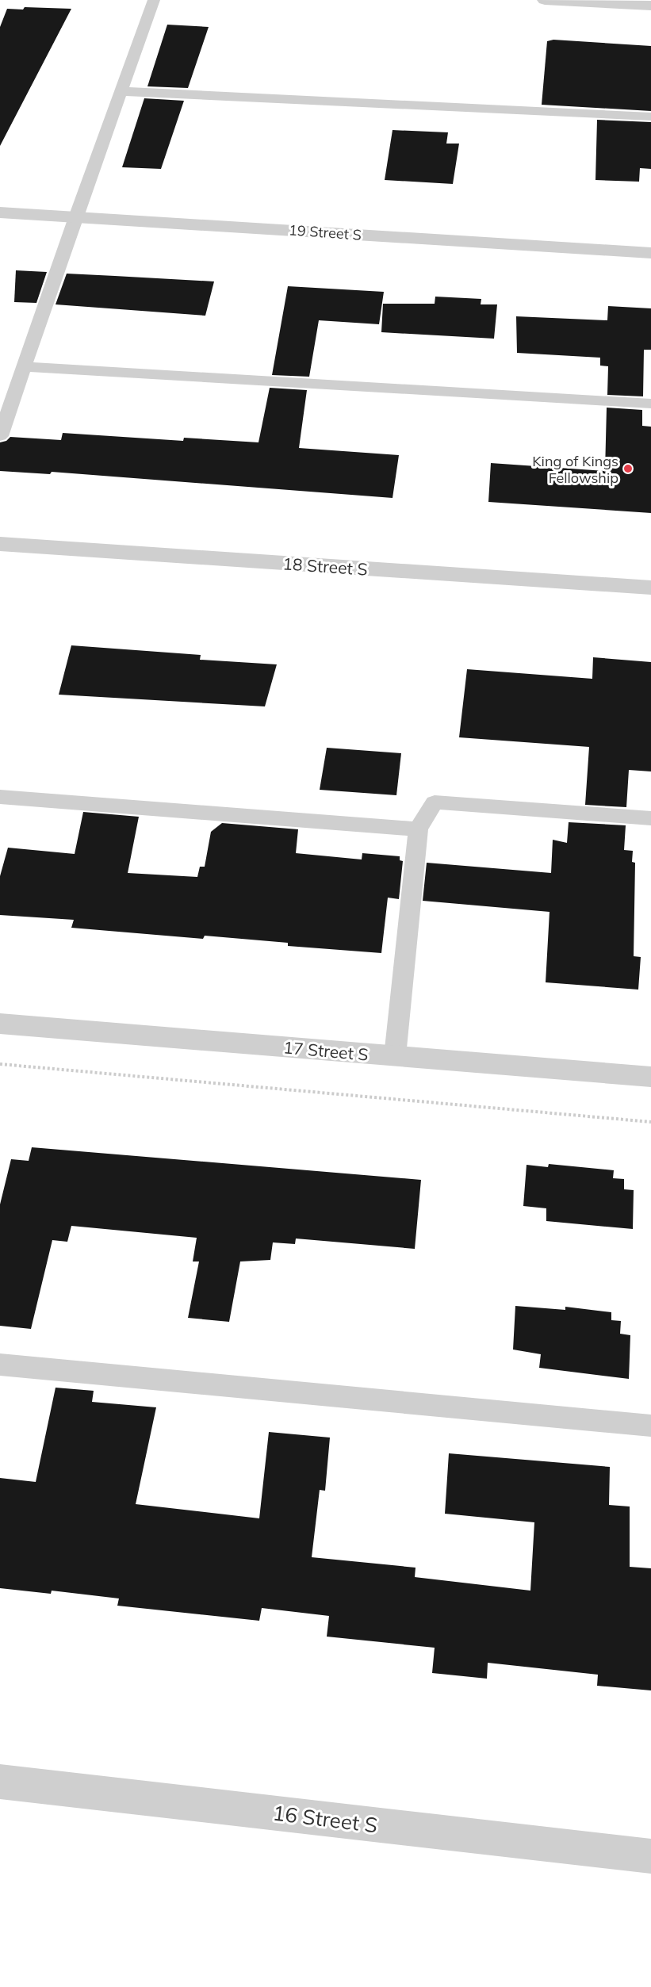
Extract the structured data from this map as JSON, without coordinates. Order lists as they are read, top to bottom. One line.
{"streets":{"street":["19 Street S","18 Street S","17 Street S","16 Street S"]},"places":["King of Kings Fellowship"]}
